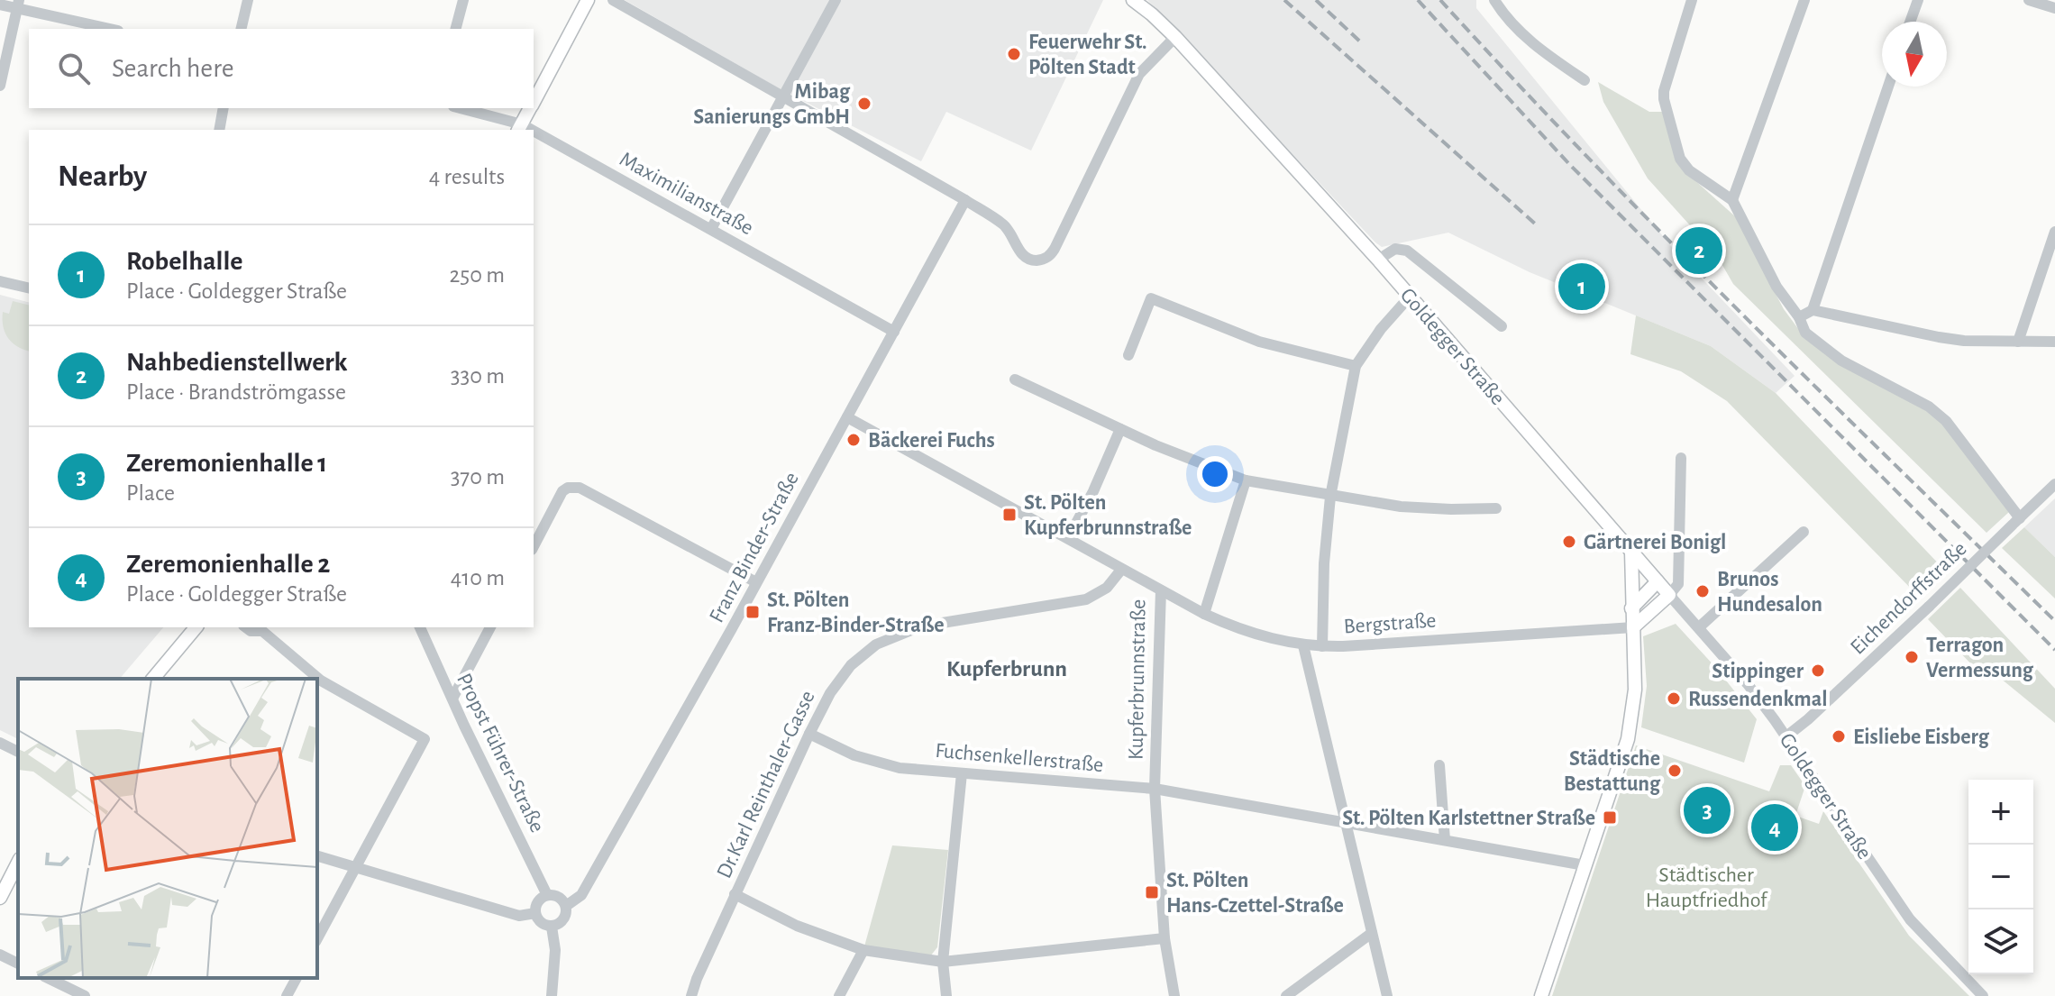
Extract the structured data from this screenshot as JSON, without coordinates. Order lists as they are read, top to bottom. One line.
{"streets":{"main road":["Goldegger Straße"],"street":["Maximilianstraße","Franz Binder-Straße","Eichendorffstraße","Bergstraße","Kupferbrunnstraße","Propst Führer-Straße","Fuchsenkellerstraße","Dr.Karl Reinthaler-Gasse"]},"crossings":[["Maximilianstraße","Franz Binder-Straße"],["Goldegger Straße","Eichendorffstraße"],["Franz Binder-Straße","Kupferbrunnstraße"],["Franz Binder-Straße","Propst Führer-Straße"],["Bergstraße","Kupferbrunnstraße"],["Kupferbrunnstraße","Fuchsenkellerstraße"],["Kupferbrunnstraße","Dr.Karl Reinthaler-Gasse"],["Fuchsenkellerstraße","Dr.Karl Reinthaler-Gasse"]],"districts":["Kupferbrunn"],"parks":["Städtischer Hauptfriedhof"],"places":{"other":["Feuerwehr St. Pölten Stadt","Mibag Sanierungs GmbH","Bäckerei Fuchs","Gärtnerei Bonigl","Brunos Hundesalon","Terragon Vermessung","Stippinger","Russendenkmal","Eisliebe Eisberg","Städtische Bestattung"],"transit":["St. Pölten Kupferbrunnstraße","St. Pölten Franz-Binder-Straße","St. Pölten Karlstettner Straße","St. Pölten Hans-Czettel-Straße"]},"north":"bottom","page":{"search":"Search here","heading":["Nearby","4 results"],"pins":["2","1","3","4"],"list":[{"mark":"1","name":"Robelhalle","note":"Place · Goldegger Straße","value":"250 m"},{"mark":"2","name":"Nahbedienstellwerk","note":"Place · Brandströmgasse","value":"330 m"},{"mark":"3","name":"Zeremonienhalle 1","note":"Place","value":"370 m"},{"mark":"4","name":"Zeremonienhalle 2","note":"Place · Goldegger Straße","value":"410 m"}],"map_buttons":["+","−"]}}
